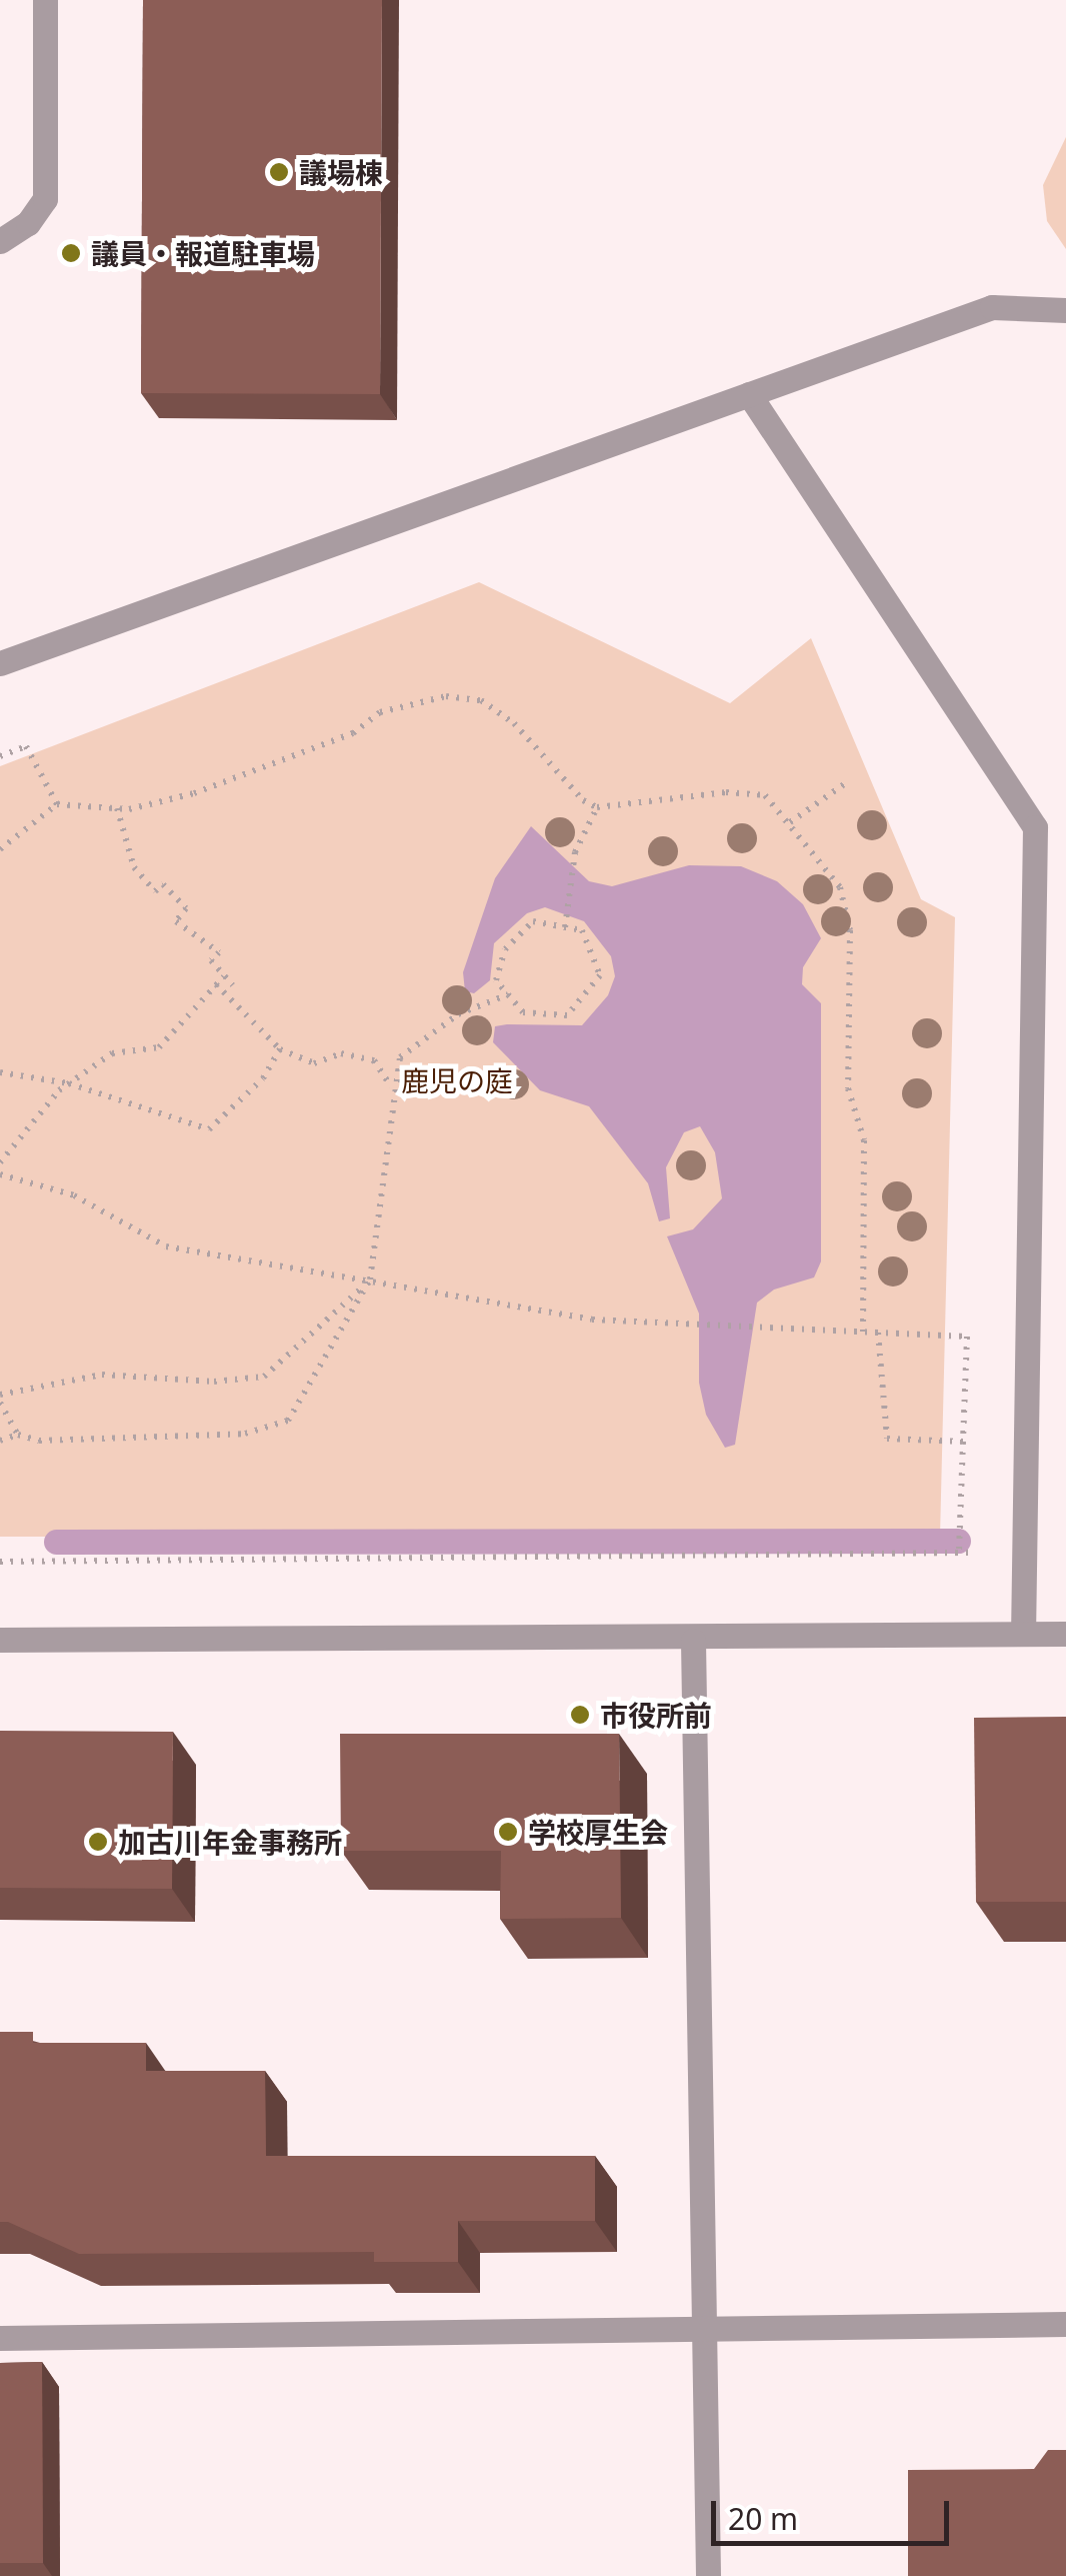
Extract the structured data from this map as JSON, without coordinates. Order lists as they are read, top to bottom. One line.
{"parks":["鹿児の庭"],"places":["議場棟","議員・報道駐車場","市役所前","学校厚生会","加古川年金事務所"],"scale_bar":"20 m"}
